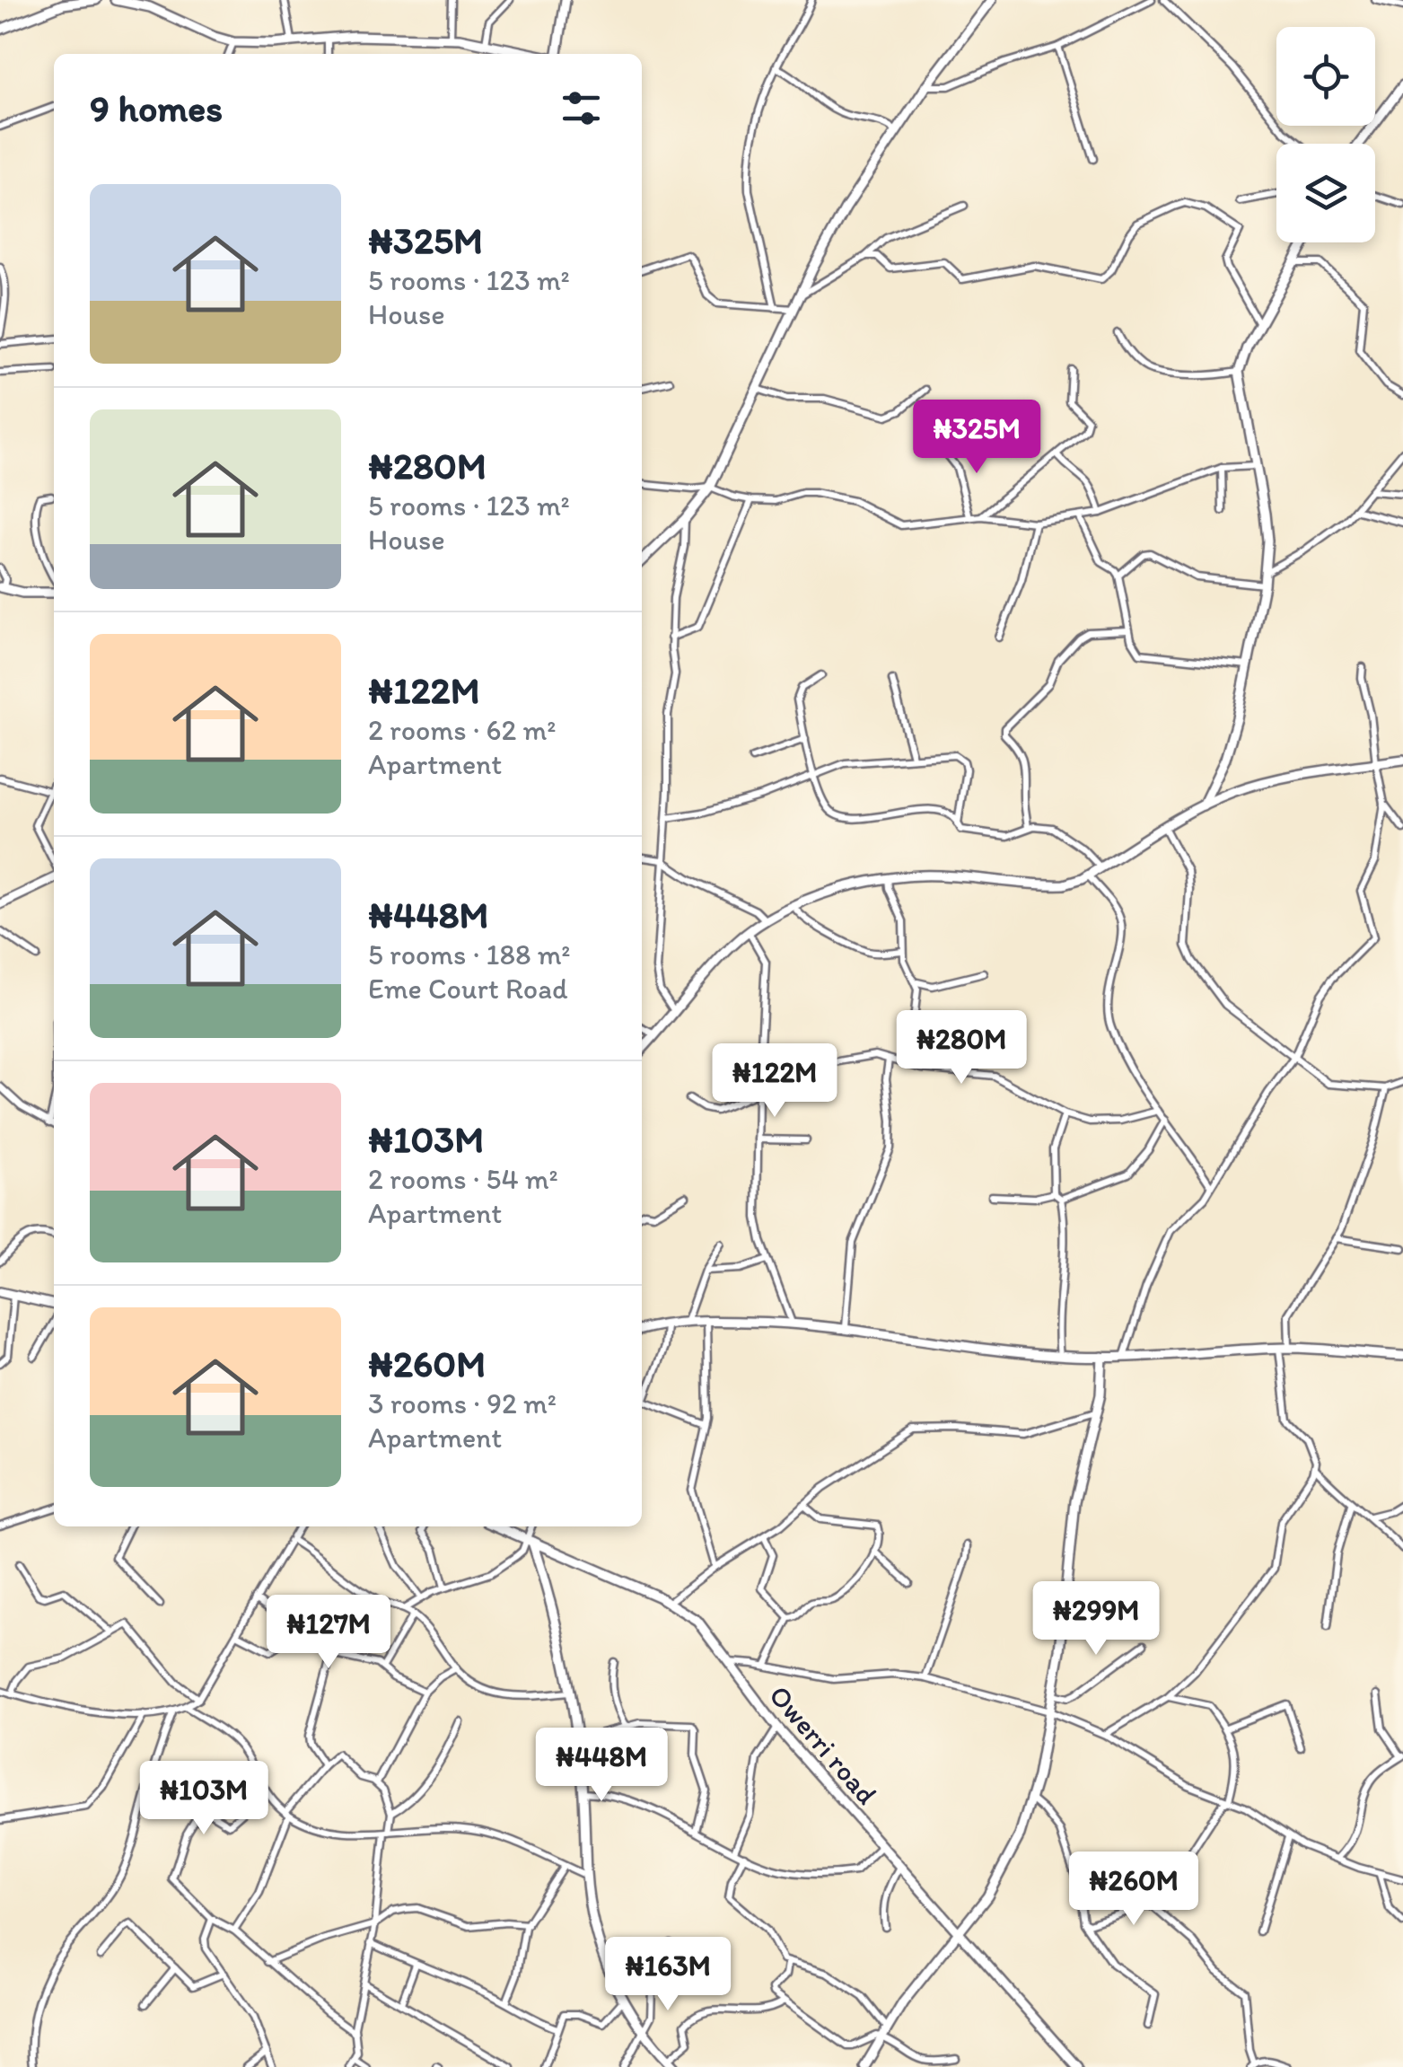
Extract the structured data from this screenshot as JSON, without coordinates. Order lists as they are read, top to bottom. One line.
{"streets":{"street":["Owerri road"]},"page":{"heading":"9 homes","list":[{"name":"₦325M","note":"5 rooms · 123 m² · House"},{"name":"₦280M","note":"5 rooms · 123 m² · House"},{"name":"₦122M","note":"2 rooms · 62 m² · Apartment"},{"name":"₦448M","note":"5 rooms · 188 m² · Eme Court Road"},{"name":"₦103M","note":"2 rooms · 54 m² · Apartment"},{"name":"₦260M","note":"3 rooms · 92 m² · Apartment"}],"price":["₦325M","₦280M","₦122M","₦299M","₦127M","₦448M","₦103M","₦260M","₦163M"]}}
